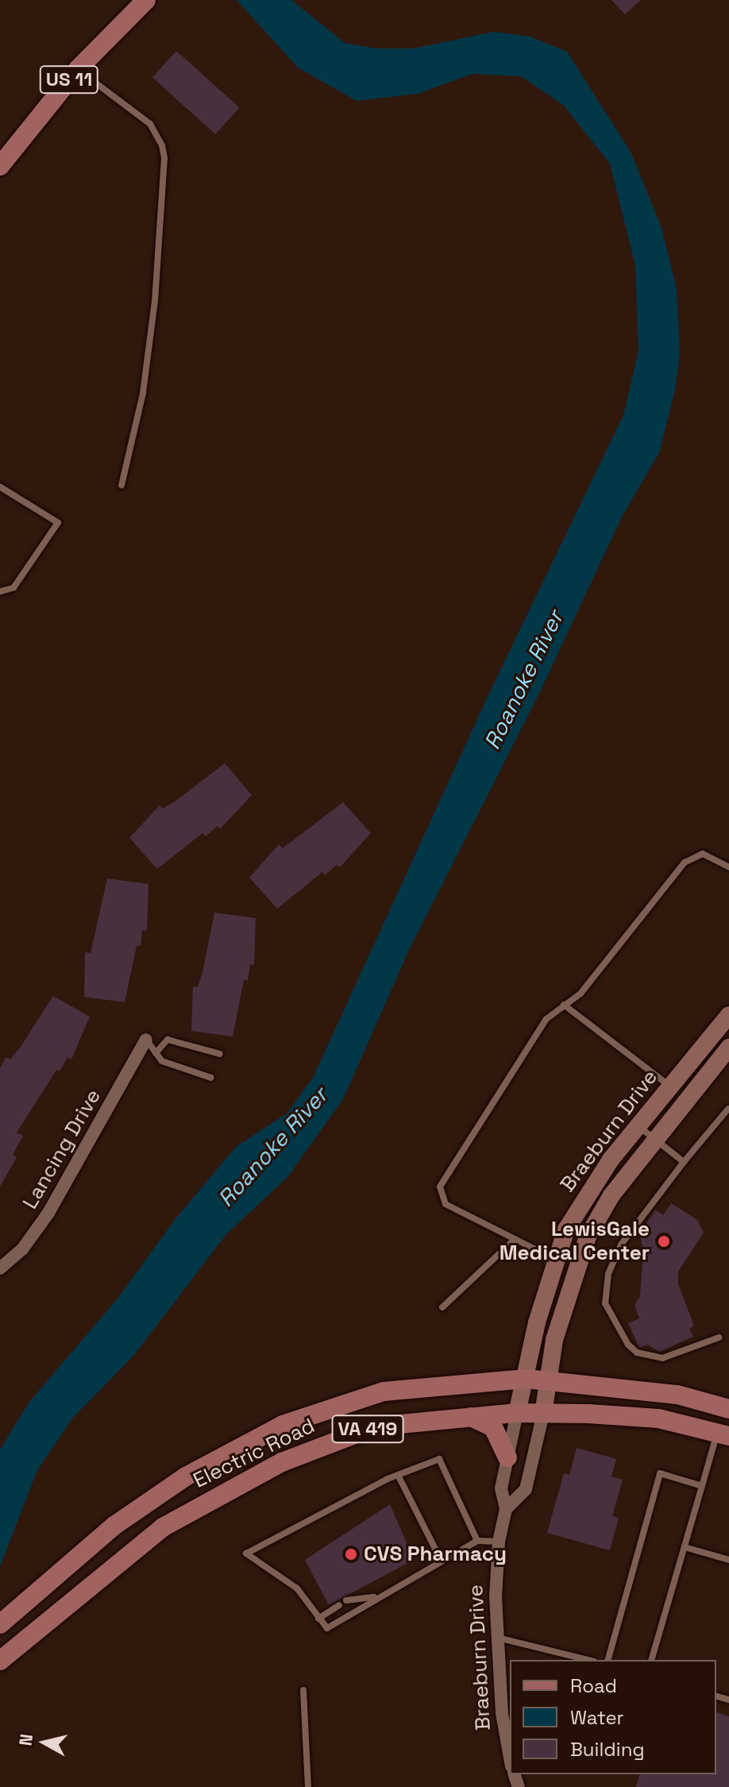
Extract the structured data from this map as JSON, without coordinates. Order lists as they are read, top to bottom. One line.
{"streets":{"main road":["US 11","VA 419","Electric Road"],"street":["Braeburn Drive","Lancing Drive"]},"crossings":[["Braeburn Drive","Electric Road"]],"water":["Roanoke River"],"places":["LewisGale Medical Center","CVS Pharmacy"],"legend":["Road","Water","Building"],"north":"left"}
